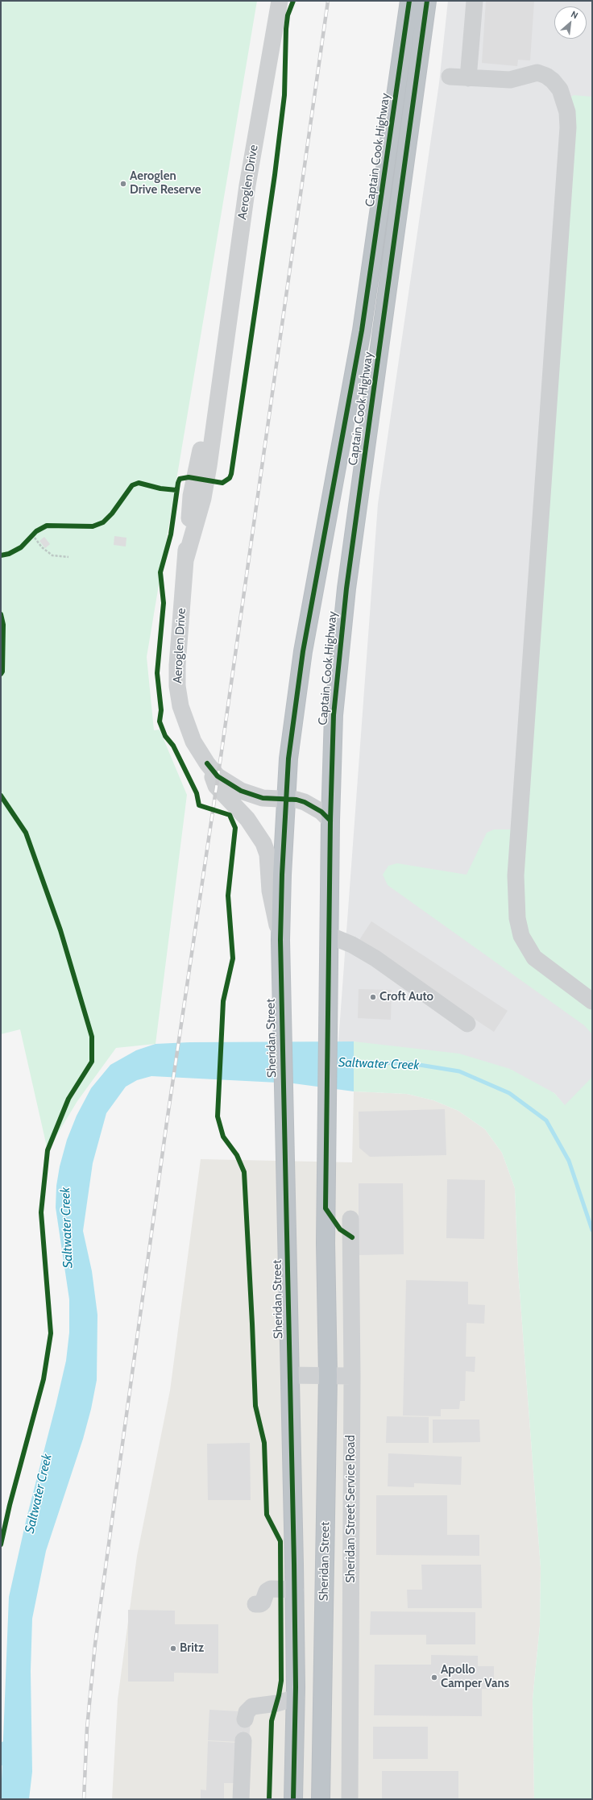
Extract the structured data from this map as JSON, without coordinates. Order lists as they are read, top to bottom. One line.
{"streets":{"highway":["Captain Cook Highway","Sheridan Street"],"street":["Aeroglen Drive","Sheridan Street Service Road"]},"crossings":[["Captain Cook Highway","Aeroglen Drive"],["Captain Cook Highway","Sheridan Street"],["Aeroglen Drive","Sheridan Street"]],"water":["Saltwater Creek"],"places":["Aeroglen Drive Reserve","Croft Auto","Britz","Apollo Camper Vans"],"north":"top right"}
